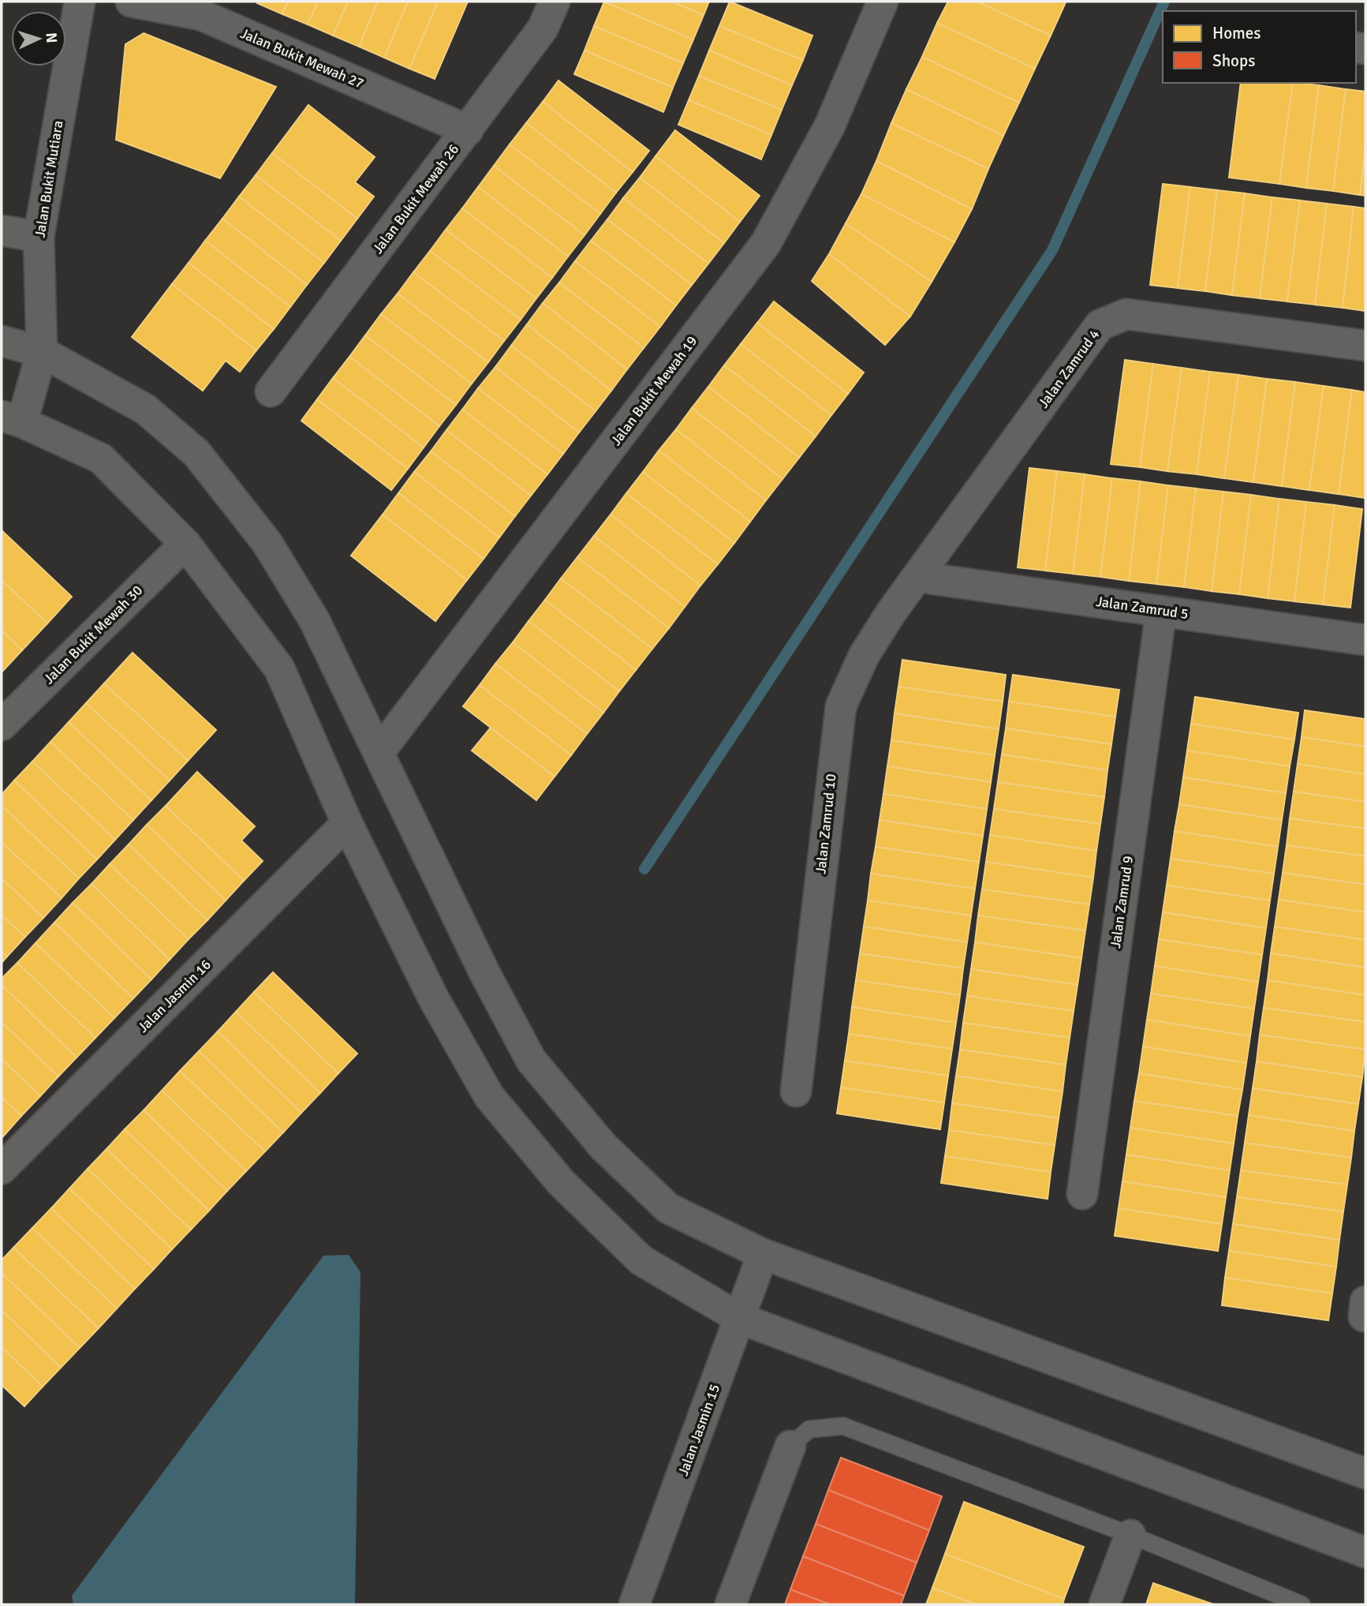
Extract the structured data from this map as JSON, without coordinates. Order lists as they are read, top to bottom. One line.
{"streets":{"street":["Jalan Bukit Mewah 27","Jalan Bukit Mutiara","Jalan Bukit Mewah 26","Jalan Zamrud 4","Jalan Bukit Mewah 19","Jalan Zamrud 5","Jalan Bukit Mewah 30","Jalan Zamrud 10","Jalan Zamrud 9","Jalan Jasmin 16","Jalan Jasmin 15"]},"crossings":[["Jalan Bukit Mewah 27","Jalan Bukit Mewah 26"],["Jalan Zamrud 4","Jalan Zamrud 5"],["Jalan Zamrud 4","Jalan Zamrud 10"],["Jalan Zamrud 5","Jalan Zamrud 10"],["Jalan Zamrud 5","Jalan Zamrud 9"]],"legend":["Homes","Shops"],"north":"right"}
